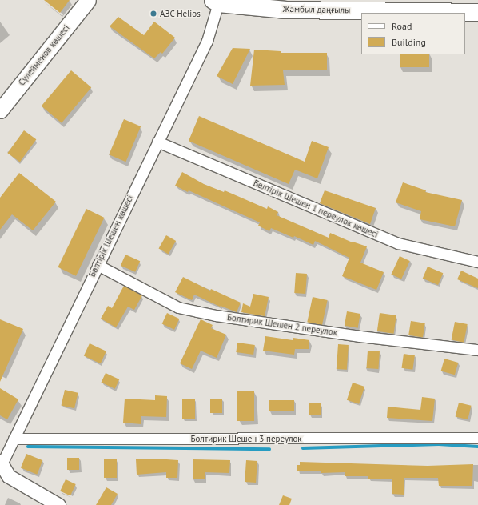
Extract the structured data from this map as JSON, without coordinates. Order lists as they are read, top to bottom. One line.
{"streets":{"main road":["Жамбыл даңғылы","Сүлейменов көшесі"],"street":["Бөлтірік Шешен 1 переулок көшесі","Бөлтірік Шешен көшесі","Болтирик Шешен 2 переулок","Болтирик Шешен 3 переулок"]},"crossings":[["Жамбыл даңғылы","Бөлтірік Шешен көшесі"],["Бөлтірік Шешен 1 переулок көшесі","Бөлтірік Шешен көшесі"],["Бөлтірік Шешен көшесі","Болтирик Шешен 2 переулок"],["Бөлтірік Шешен көшесі","Болтирик Шешен 3 переулок"]],"places":["АЗС Helios"],"legend":["Road","Building"]}
